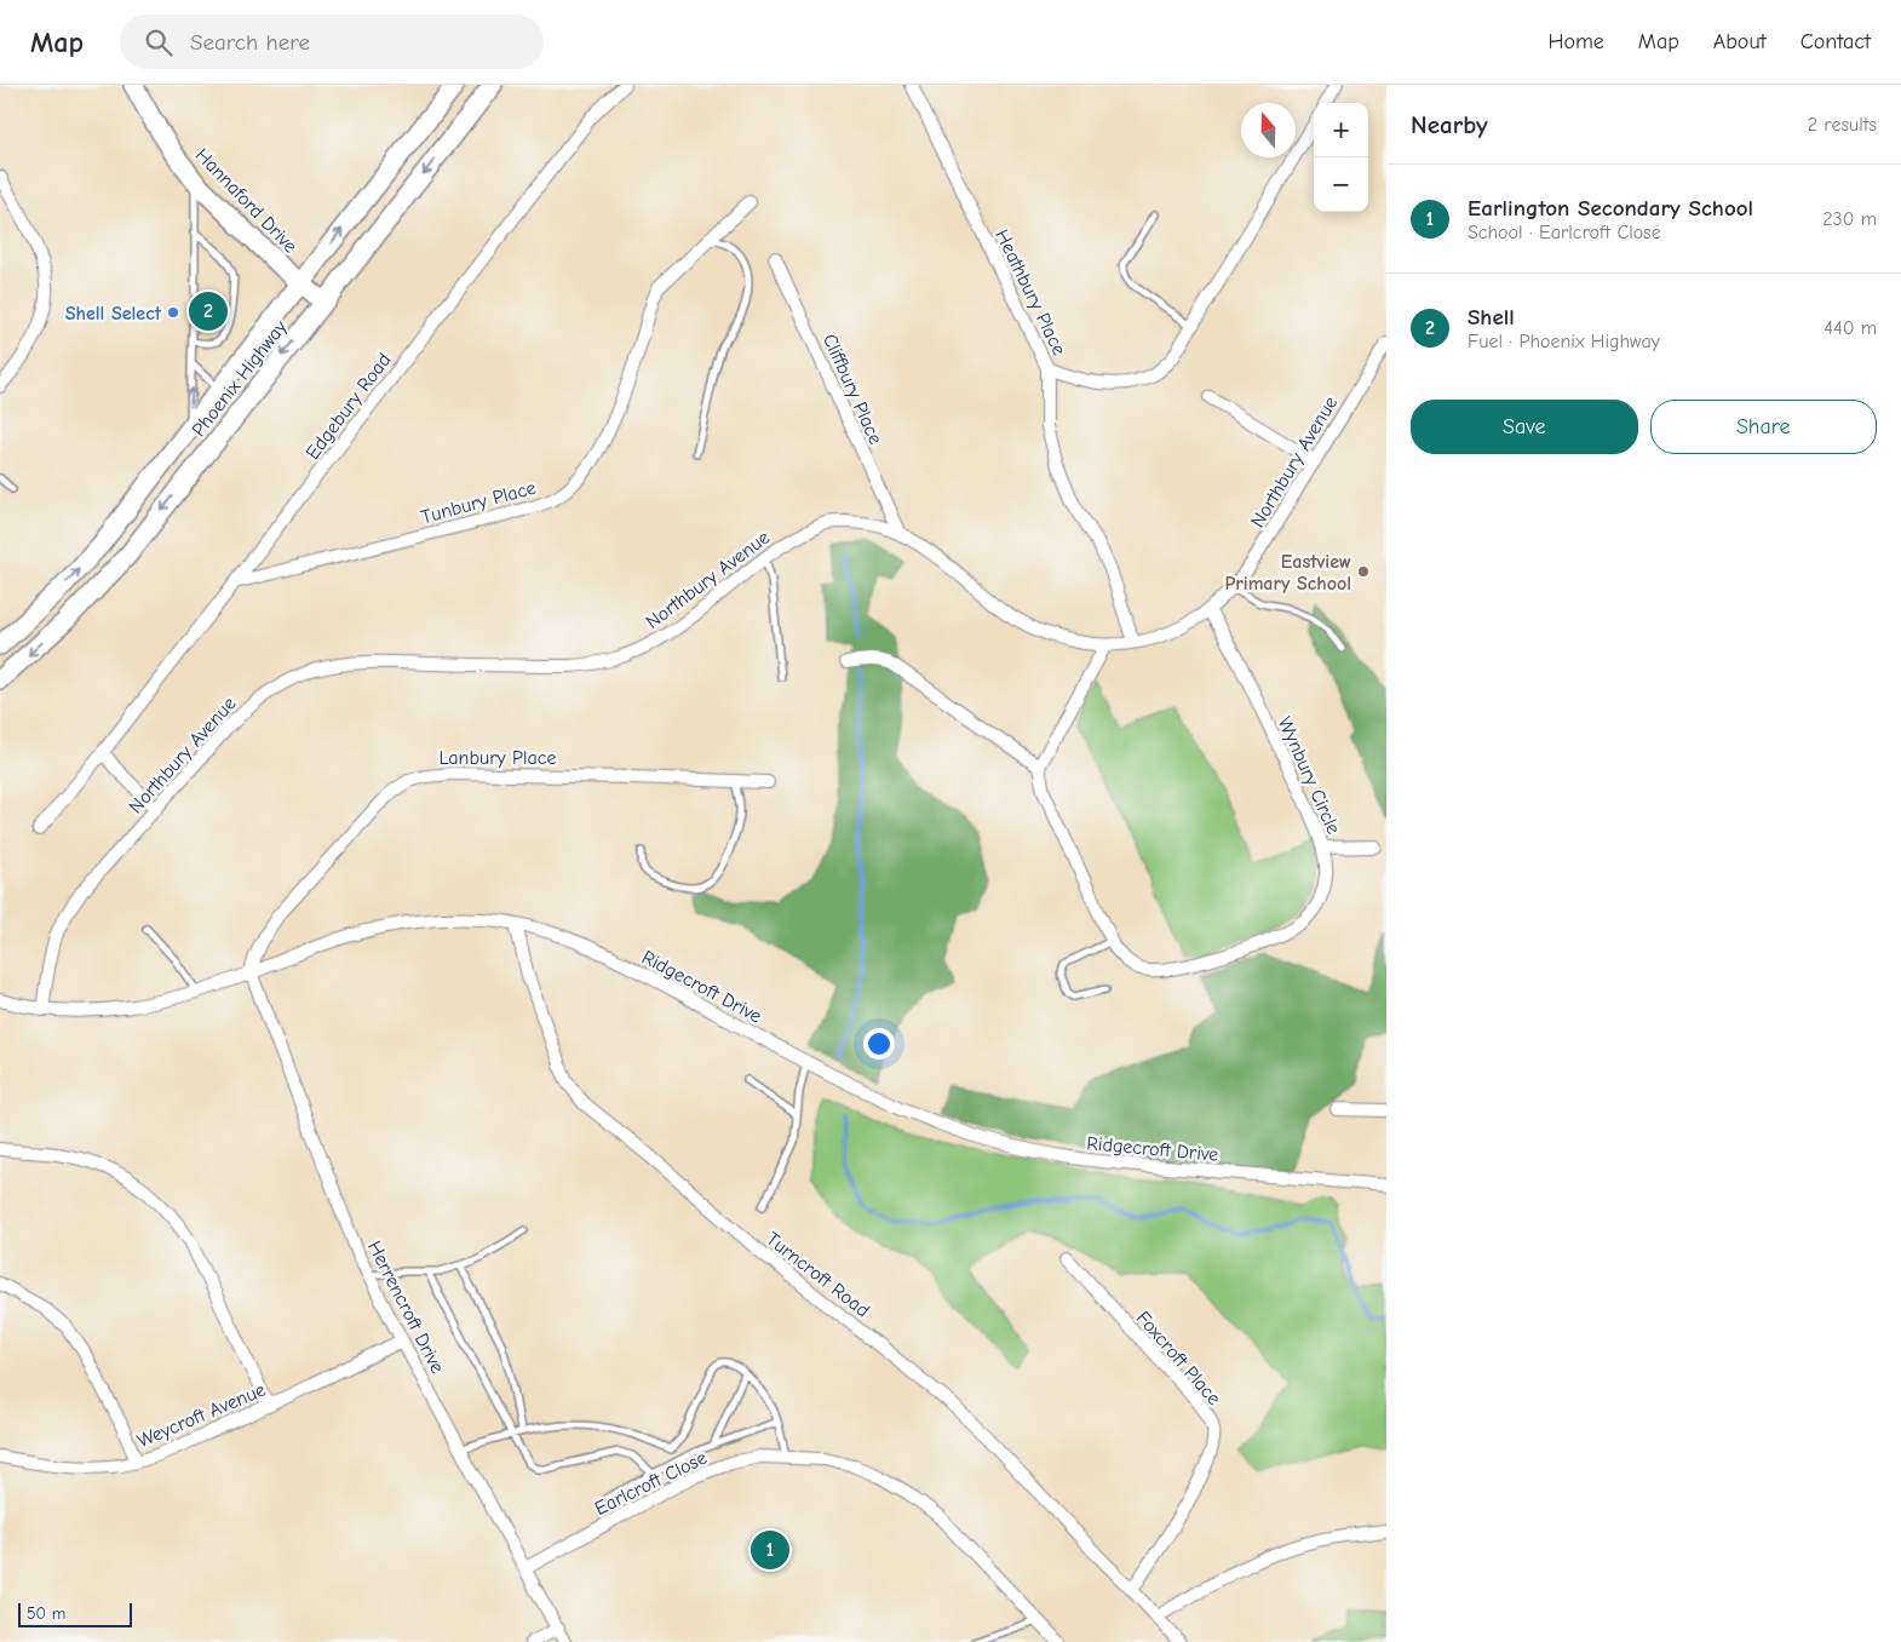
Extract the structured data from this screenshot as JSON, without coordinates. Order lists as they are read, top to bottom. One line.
{"streets":{"main road":["Hannaford Drive","Phoenix Highway"],"street":["Heathbury Place","Cliffbury Place","Edgebury Road","Northbury Avenue","Tunbury Place","Lanbury Place","Wynbury Circle","Ridgecroft Drive","Turncroft Road","Herrencroft Drive","Foxcroft Place","Weycroft Avenue","Earlcroft Close"]},"crossings":[["Hannaford Drive","Phoenix Highway"],["Cliffbury Place","Northbury Avenue"],["Edgebury Road","Tunbury Place"],["Northbury Avenue","Wynbury Circle"],["Northbury Avenue","Ridgecroft Drive"],["Lanbury Place","Ridgecroft Drive"],["Lanbury Place","Herrencroft Drive"],["Ridgecroft Drive","Turncroft Road"],["Ridgecroft Drive","Herrencroft Drive"],["Turncroft Road","Foxcroft Place"],["Herrencroft Drive","Weycroft Avenue"],["Herrencroft Drive","Earlcroft Close"]],"places":["Shell Select","Eastview Primary School"],"scale_bar":"50 m","north":"top","page":{"header":"Map","search":"Search here","nav":["Home","Map","About","Contact"],"heading":["Nearby","2 results"],"map_buttons":["+","−"],"list":[{"mark":"1","name":"Earlington Secondary School","note":"School · Earlcroft Close","value":"230 m"},{"mark":"2","name":"Shell","note":"Fuel · Phoenix Highway","value":"440 m"}],"pins":["2","1"],"buttons":["Save","Share"],"scale":"50 m"}}
